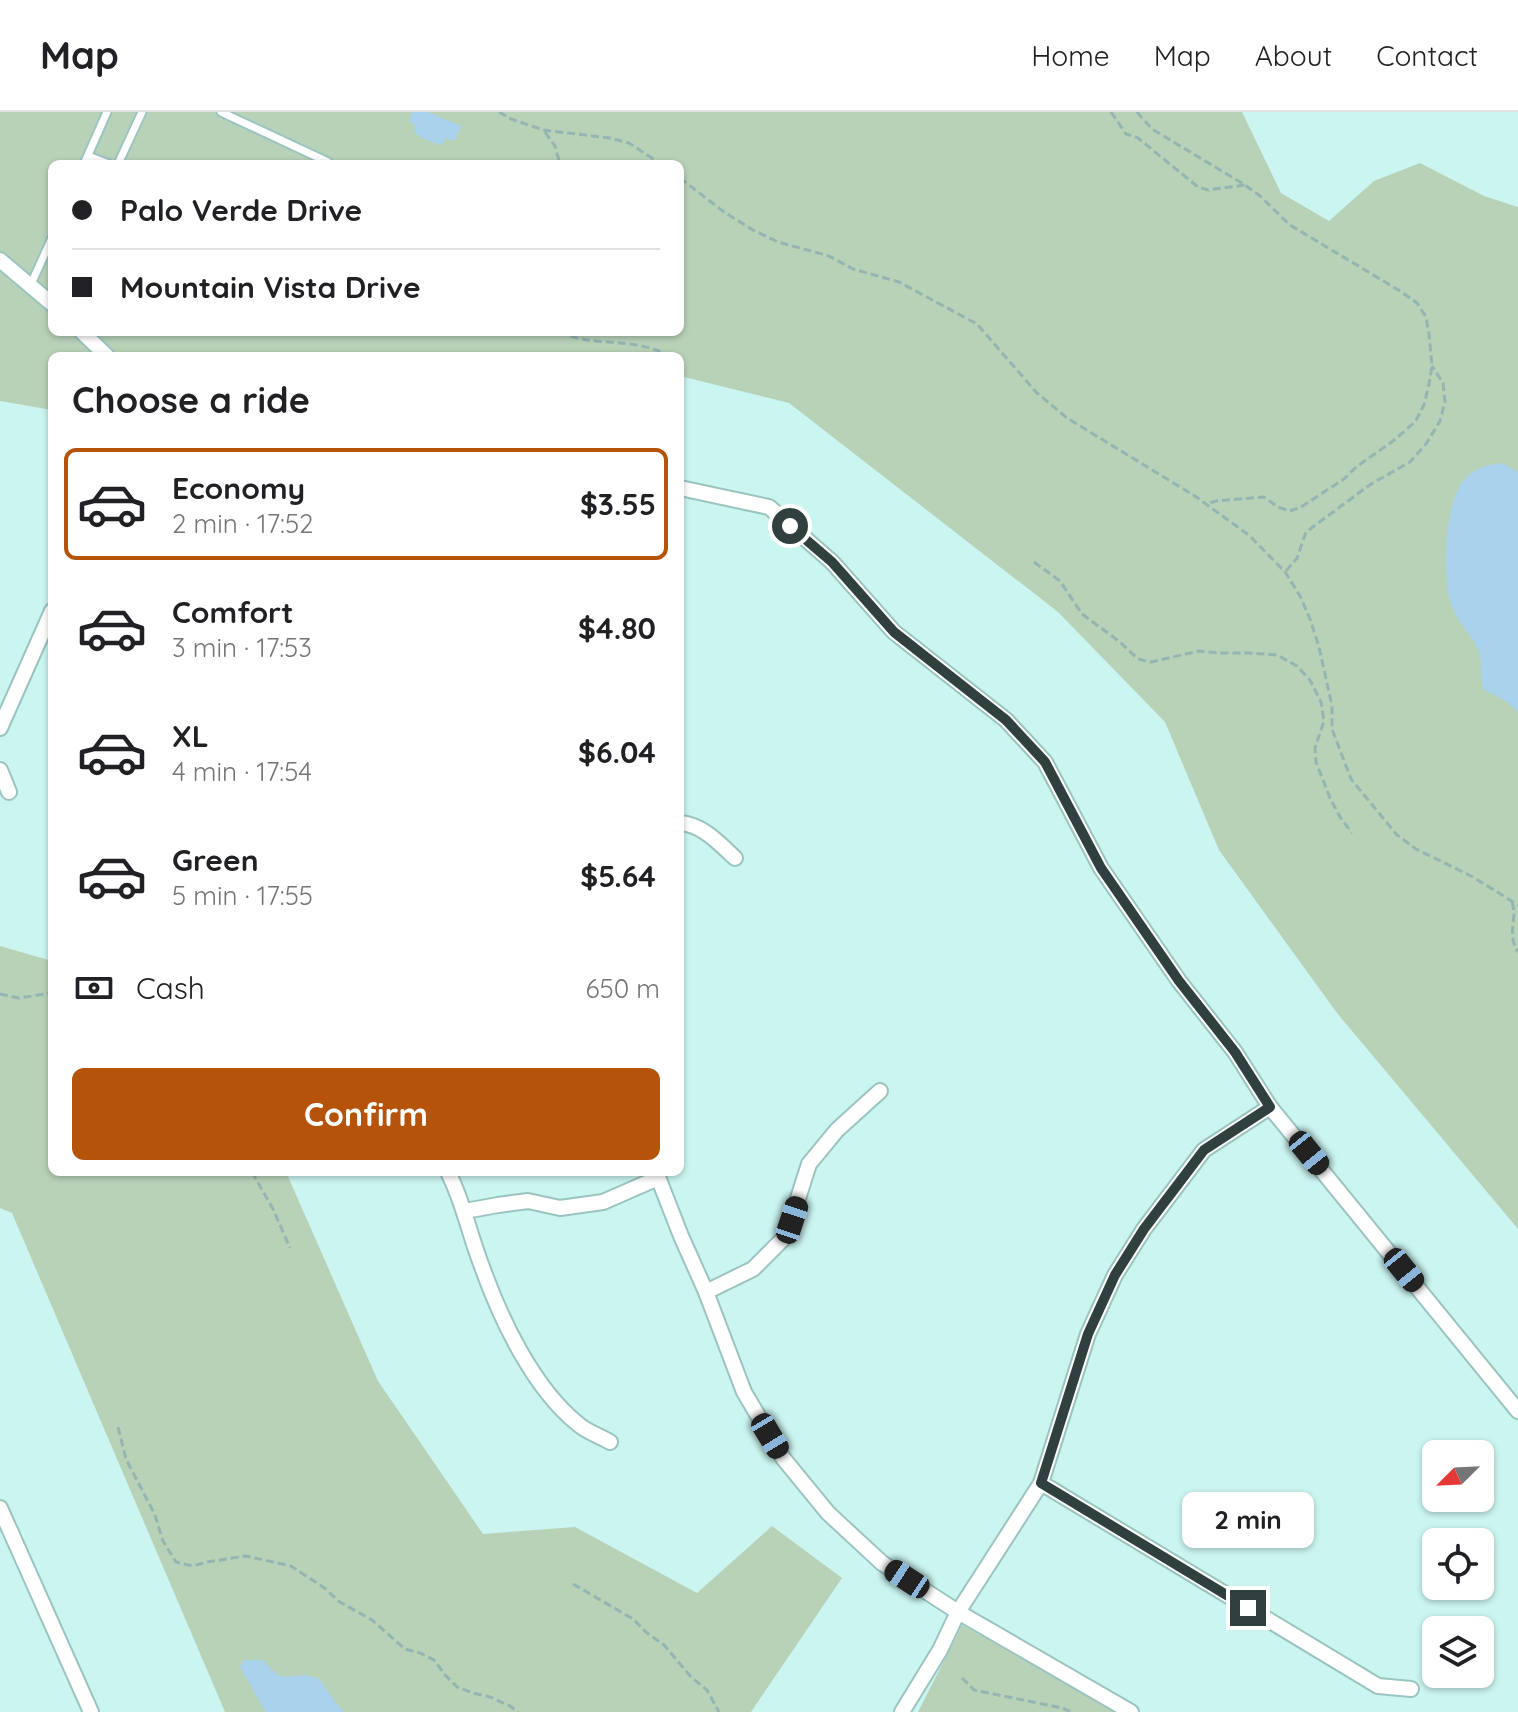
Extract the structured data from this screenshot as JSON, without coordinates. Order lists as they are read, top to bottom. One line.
{"north":"bottom left","page":{"header":"Map","nav":["Home","Map","About","Contact"],"banner":["Palo Verde Drive","Mountain Vista Drive"],"heading":"Choose a ride","list":[{"name":"Economy","note":"2 min · 17:52","value":"$3.55"},{"name":"Comfort","note":"3 min · 17:53","value":"$4.80"},{"name":"XL","note":"4 min · 17:54","value":"$6.04"},{"name":"Green","note":"5 min · 17:55","value":"$5.64"}],"pay":["Cash","650 m"],"buttons":"Confirm","bubble":"2 min"}}
